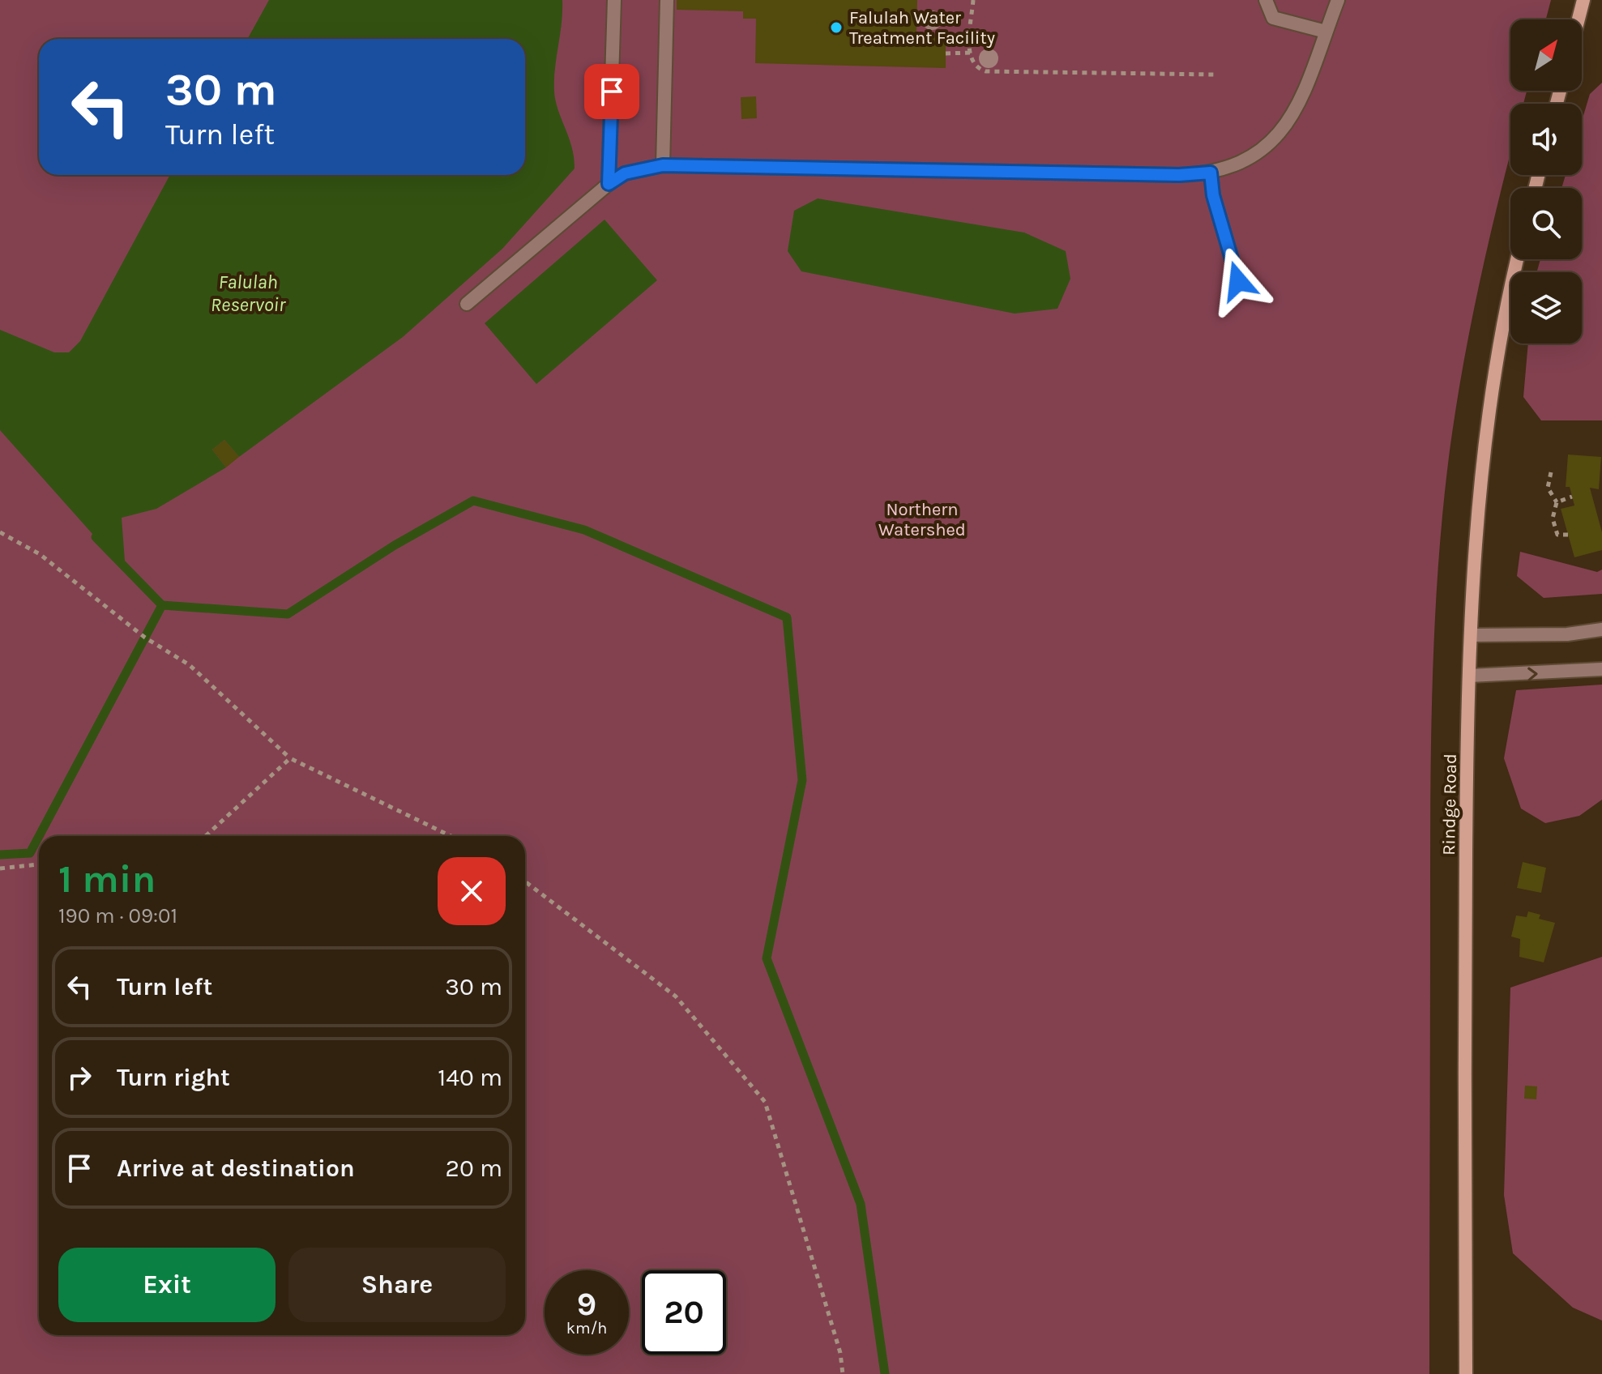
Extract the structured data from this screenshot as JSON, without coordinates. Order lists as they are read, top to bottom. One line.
{"streets":{"street":["Rindge Road"]},"water":["Falulah Reservoir"],"parks":["Northern Watershed"],"places":["Falulah Water Treatment Facility"],"north":"top right","page":{"turn":["30 m","Turn left"],"heading":["1 min","190 m · 09:01"],"list":[{"name":"Turn left","value":"30 m"},{"name":"Turn right","value":"140 m"},{"name":"Arrive at destination","value":"20 m"}],"buttons":["Exit","Share"],"speed":"9 km/h","limit":"20"}}
